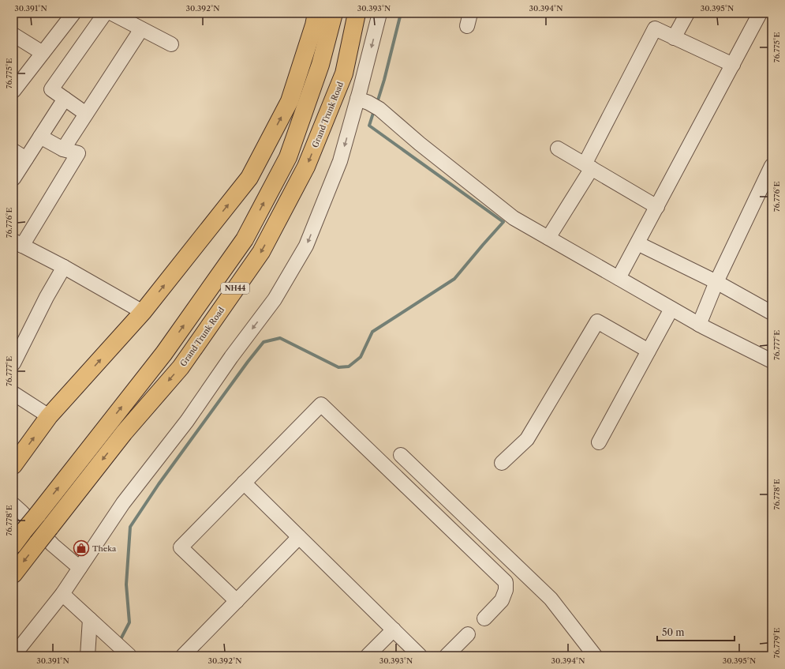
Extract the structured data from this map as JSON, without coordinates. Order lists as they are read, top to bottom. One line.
{"streets":{"main road":["Grand Trunk Road","NH44"]},"places":{"shop":["Theka"]},"scale_bar":"50 m","coordinates":["30.391°N","30.392°N","30.393°N","30.394°N","30.395°N","76.775°E","76.776°E","76.777°E","76.778°E","76.779°E"]}
